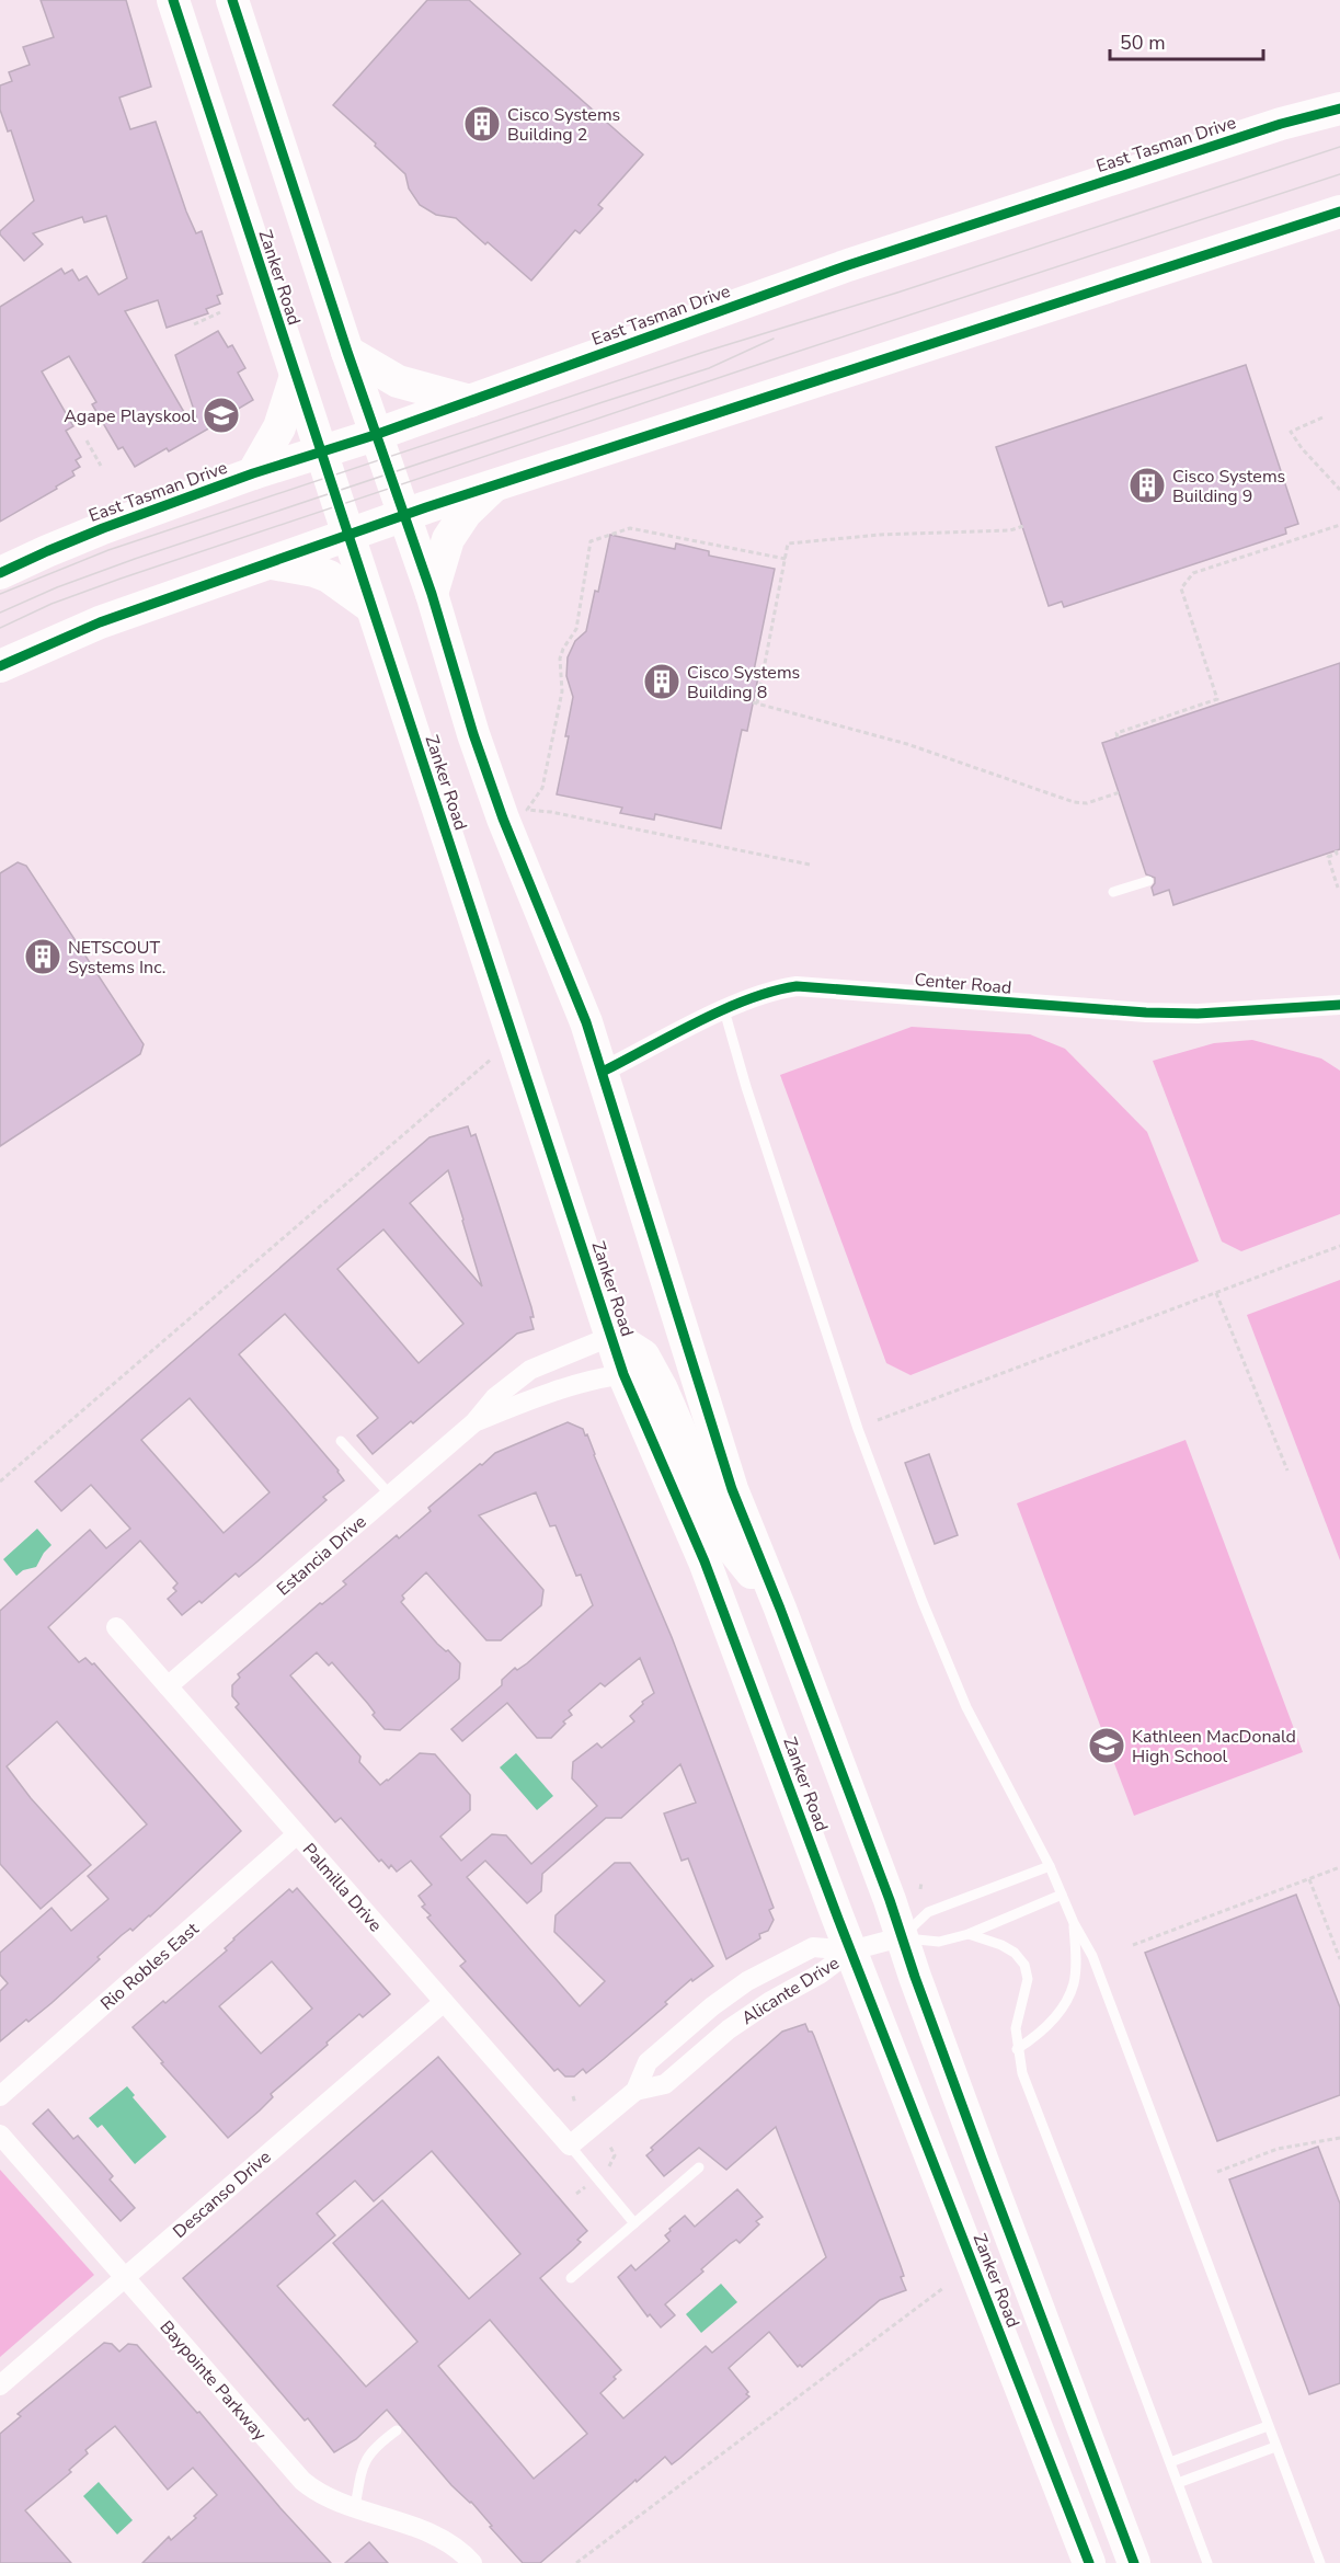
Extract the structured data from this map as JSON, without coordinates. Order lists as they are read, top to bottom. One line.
{"streets":{"main road":["East Tasman Drive","Zanker Road"],"street":["Center Road","Estancia Drive","Palmilla Drive","Rio Robles East","Alicante Drive","Descanso Drive","Baypointe Parkway"]},"crossings":[["East Tasman Drive","Zanker Road"],["Zanker Road","Center Road"],["Zanker Road","Estancia Drive"],["Zanker Road","Alicante Drive"],["Estancia Drive","Palmilla Drive"],["Palmilla Drive","Rio Robles East"],["Palmilla Drive","Alicante Drive"],["Palmilla Drive","Descanso Drive"],["Descanso Drive","Baypointe Parkway"]],"places":{"building":["Cisco Systems Building 2","Cisco Systems Building 9","Cisco Systems Building 8","NETSCOUT Systems Inc."],"school or university":["Agape Playskool","Kathleen MacDonald High School"]},"scale_bar":"50 m"}
